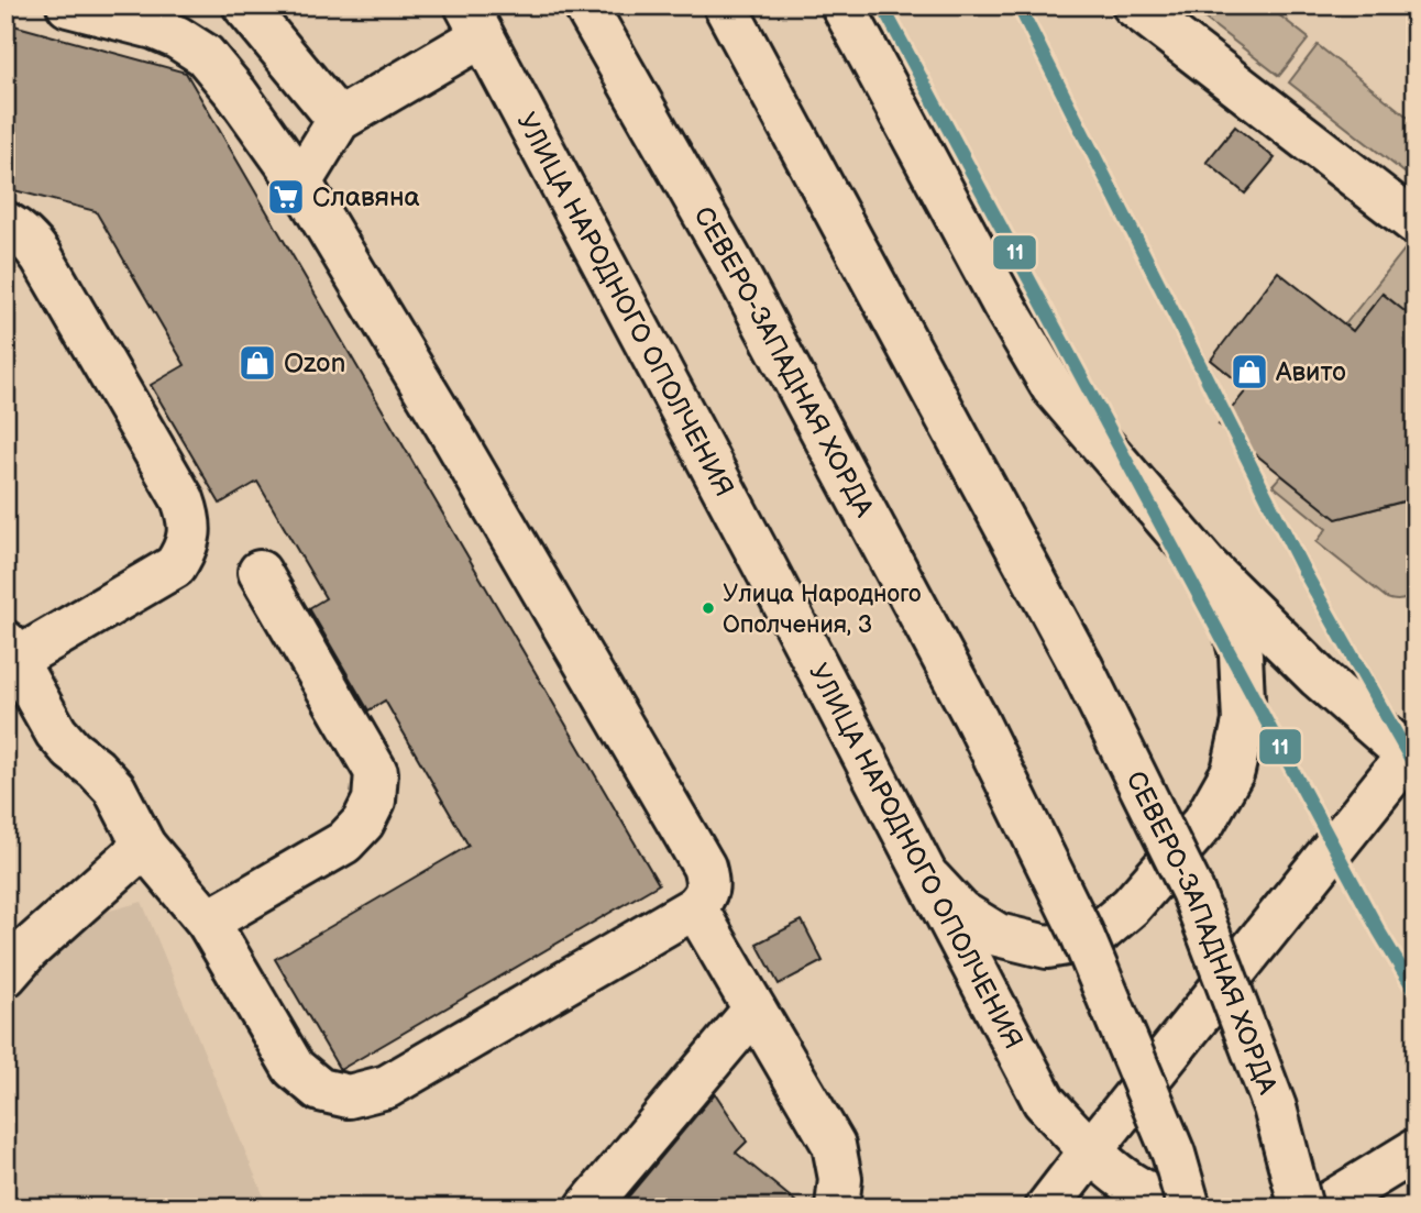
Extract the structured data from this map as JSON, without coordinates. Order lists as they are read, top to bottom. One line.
{"streets":{"main road":["УЛИЦА НАРОДНОГО ОПОЛЧЕНИЯ","СЕВЕРО-ЗАПАДНАЯ ХОРДА"]},"crossings":[["УЛИЦА НАРОДНОГО ОПОЛЧЕНИЯ","СЕВЕРО-ЗАПАДНАЯ ХОРДА"]],"places":{"supermarket":["Славяна"],"shop":["Ozon","Авито"],"other":["Улица Народного Ополчения, 3"]},"lines":["transit line 11"]}
